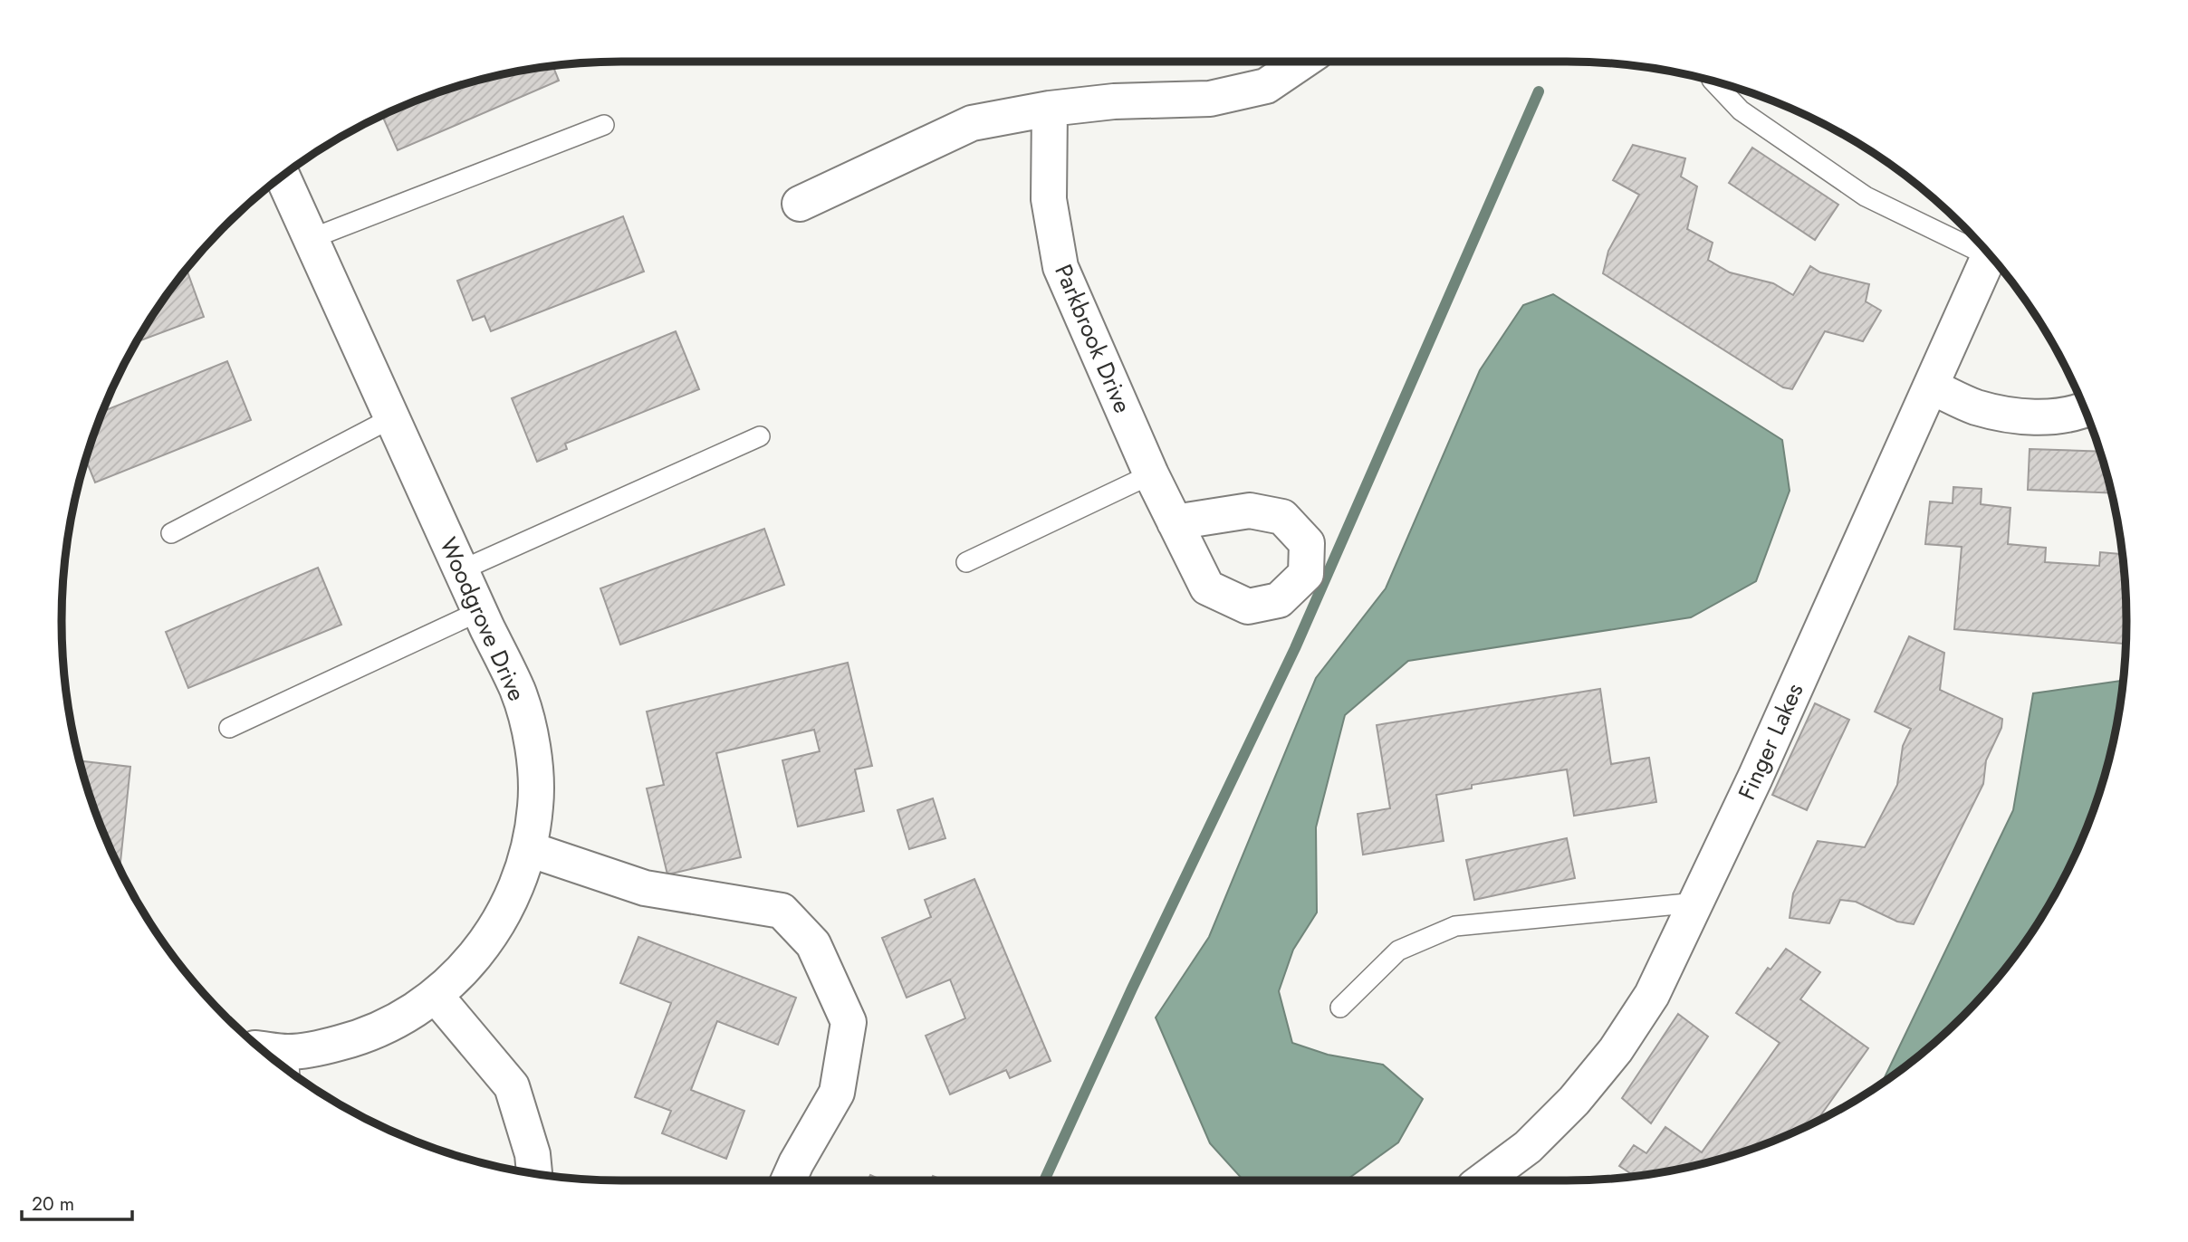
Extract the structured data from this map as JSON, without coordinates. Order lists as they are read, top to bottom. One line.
{"streets":{"street":["Parkbrook Drive","Woodgrove Drive","Finger Lakes"]},"scale_bar":"20 m"}
